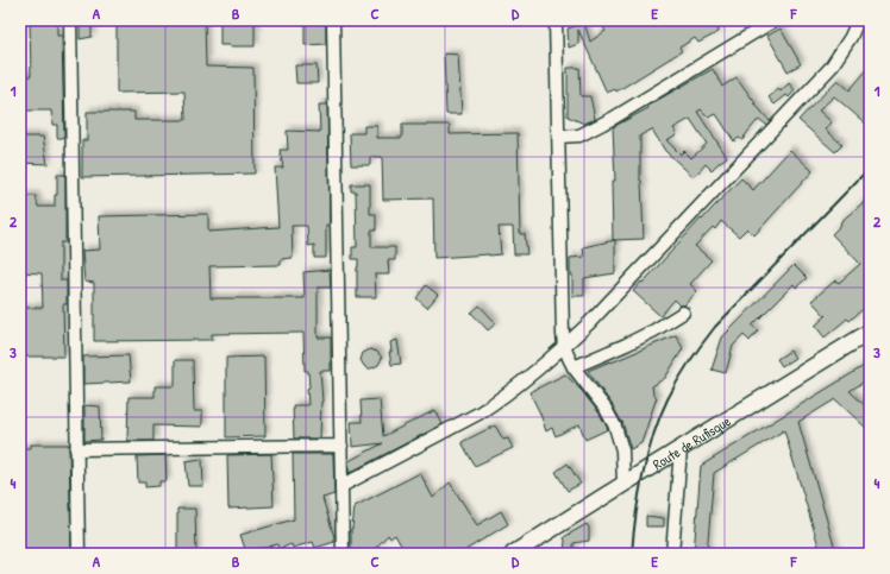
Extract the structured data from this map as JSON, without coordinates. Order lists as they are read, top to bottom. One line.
{"streets":{"main road":["Route de Rufisque"]},"grid":{"columns":["A","B","C","D","E","F"],"rows":["1","2","3","4"]}}
